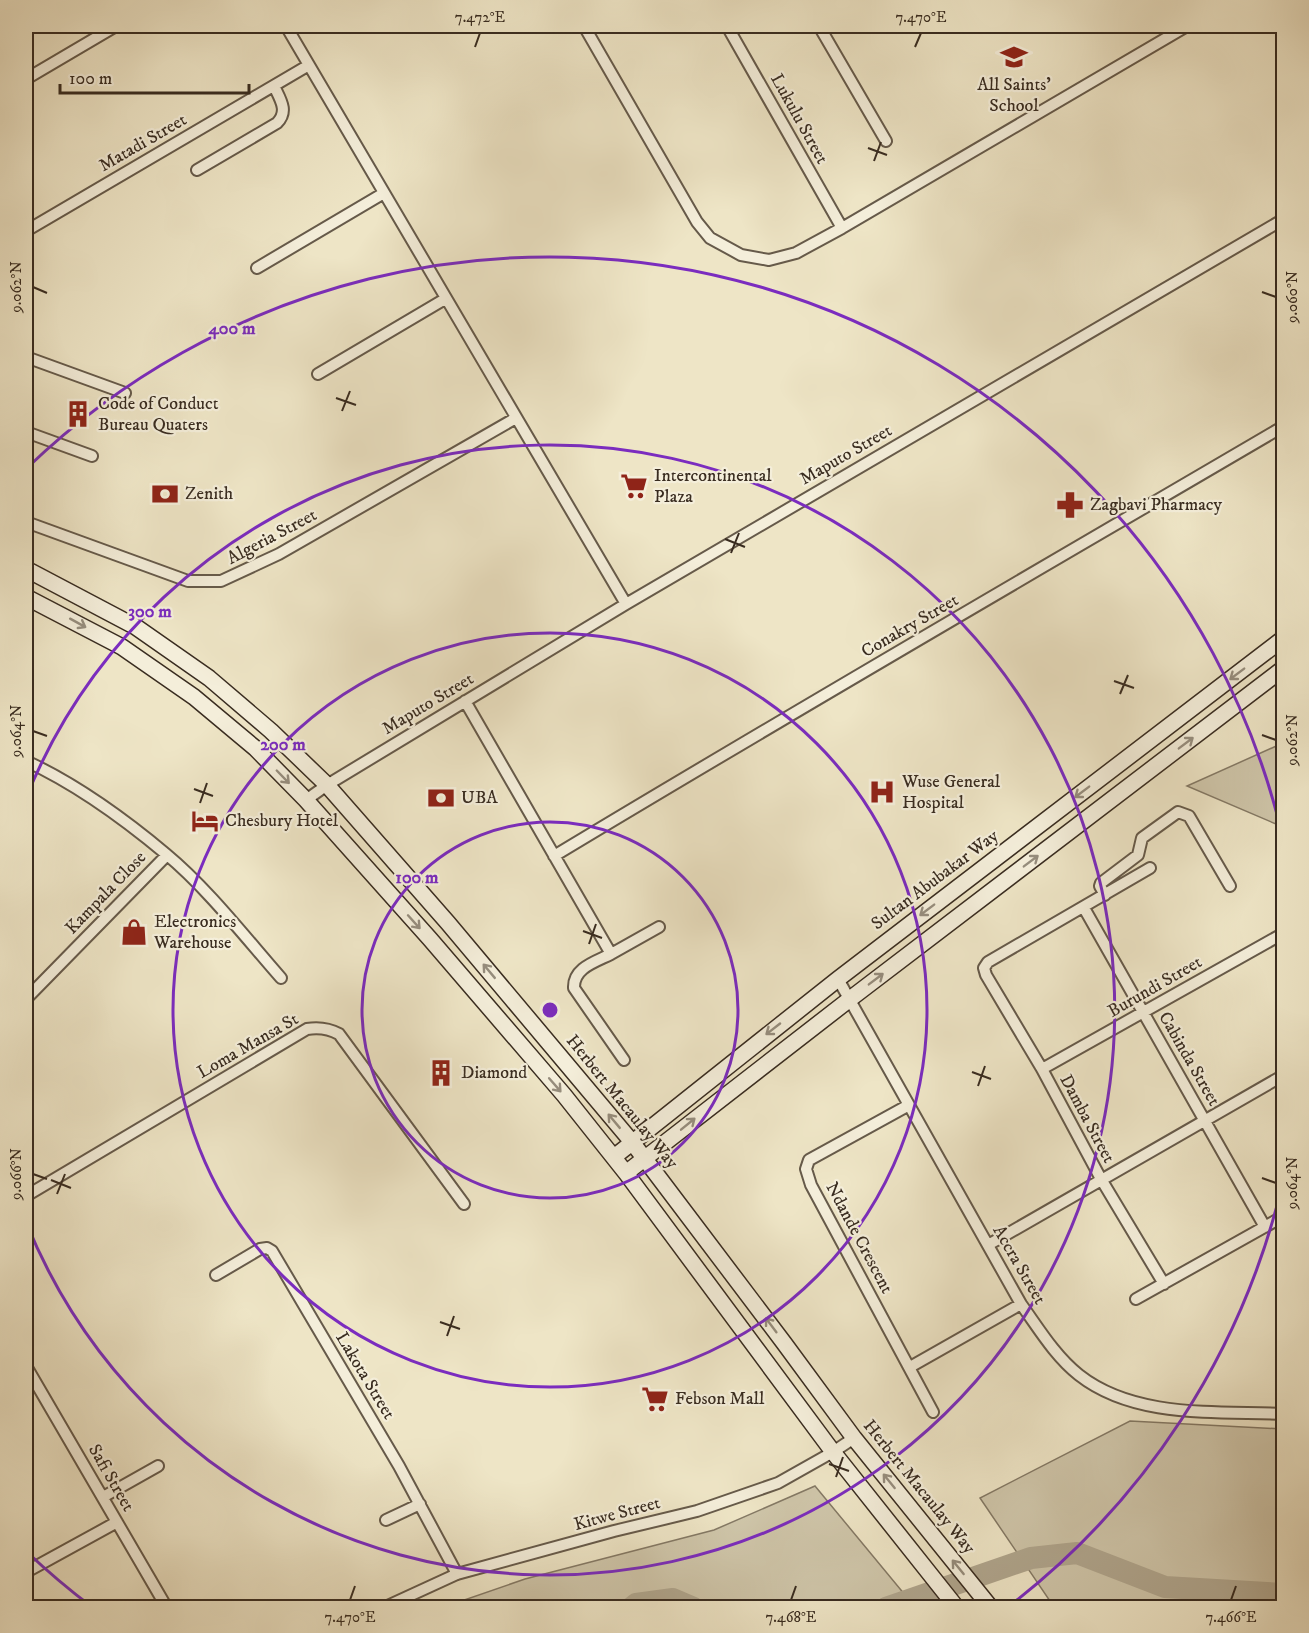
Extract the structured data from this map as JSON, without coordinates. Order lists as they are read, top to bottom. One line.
{"streets":{"main road":["Sultan Abubakar Way","Herbert Macaulay Way"],"street":["Lukulu Street","Matadi Street","Maputo Street","Algeria Street","Conakry Street","Kampala Close","Burundi Street","Loma Mansa St","Cabinda Street","Damba Street","Ndande Crescent","Accra Street","Lakota Street","Safi Street","Kitwe Street"]},"crossings":[["Maputo Street","Herbert Macaulay Way"],["Sultan Abubakar Way","Herbert Macaulay Way"],["Sultan Abubakar Way","Accra Street"],["Burundi Street","Cabinda Street"],["Burundi Street","Damba Street"],["Cabinda Street","Damba Street"],["Herbert Macaulay Way","Kitwe Street"],["Ndande Crescent","Accra Street"],["Lakota Street","Kitwe Street"]],"places":{"school or university":["All Saints' School"],"building":["Code of Conduct Bureau Quaters","Diamond"],"supermarket":["Intercontinental Plaza","Febson Mall"],"bank":["Zenith","UBA"],"pharmacy":["Zagbavi Pharmacy"],"hospital":["Wuse General Hospital"],"hotel":["Chesbury Hotel"],"shop":["Electronics Warehouse"]},"scale_bar":"100 m","coordinates":["7.472°E","7.470°E","9.062°N","9.060°N","9.064°N","9.066°N","7.468°E","7.466°E"],"rings":["400 m","300 m","200 m","100 m"]}
